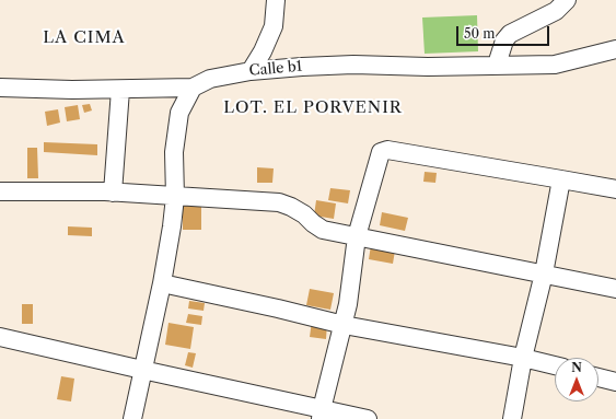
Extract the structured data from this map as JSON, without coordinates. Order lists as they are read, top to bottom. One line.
{"streets":{"street":["Calle b1"]},"districts":["LA CIMA","LOT. EL PORVENIR"],"scale_bar":"50 m","north":"top"}
